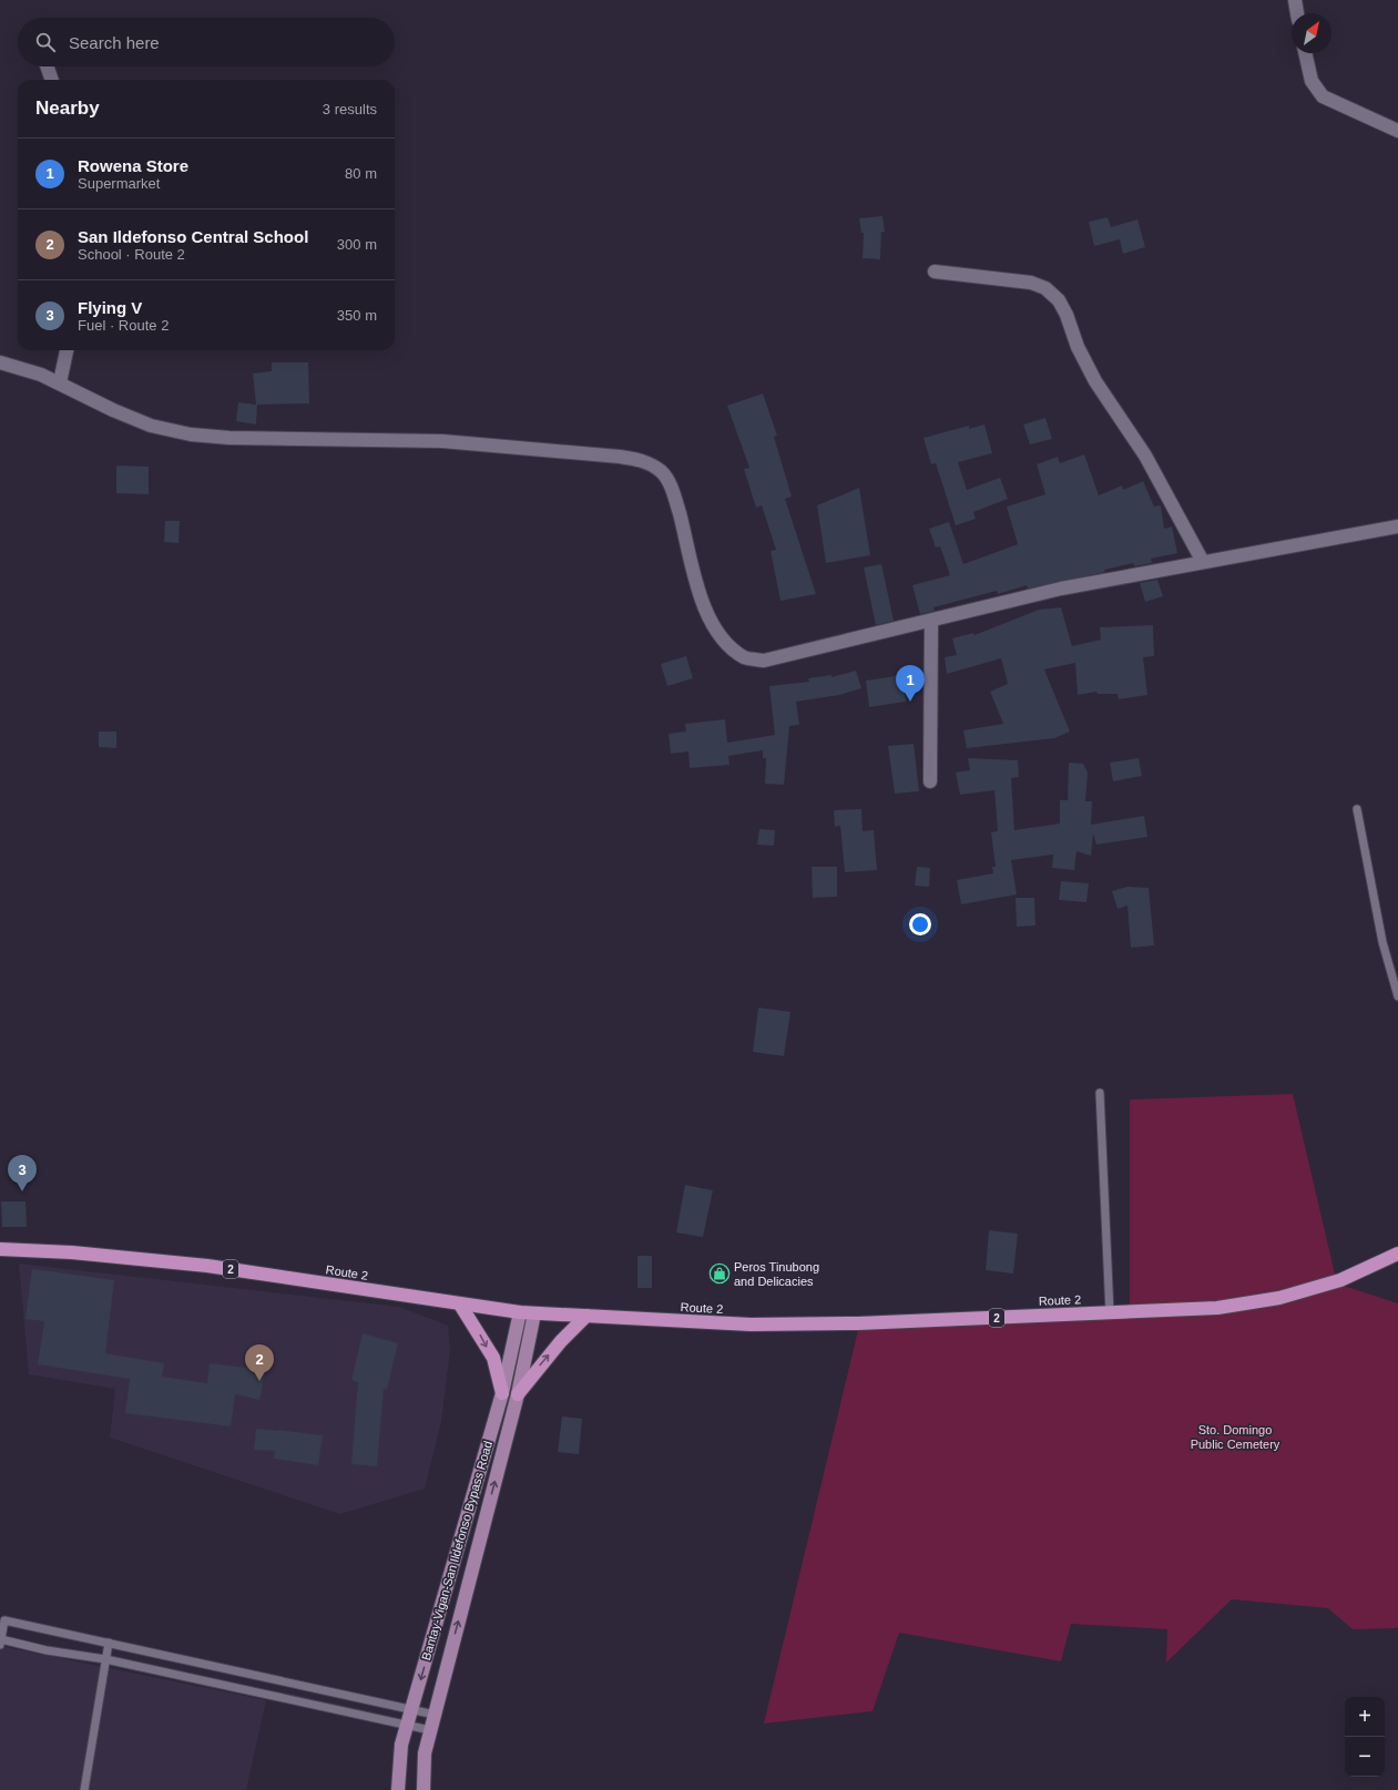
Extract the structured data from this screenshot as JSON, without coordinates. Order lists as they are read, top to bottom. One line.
{"streets":{"highway":["2","Route 2"],"main road":["Bantay-Vigan-San Ildefonso Bypass Road"]},"crossings":[["Route 2","Bantay-Vigan-San Ildefonso Bypass Road"]],"parks":["Sto. Domingo Public Cemetery"],"places":{"shop":["Peros Tinubong and Delicacies"]},"north":"top right","page":{"search":"Search here","heading":["Nearby","3 results"],"list":[{"mark":"1","name":"Rowena Store","note":"Supermarket","value":"80 m"},{"mark":"2","name":"San Ildefonso Central School","note":"School · Route 2","value":"300 m"},{"mark":"3","name":"Flying V","note":"Fuel · Route 2","value":"350 m"}],"pins":["1","3","2"],"map_buttons":["+","−"]}}
